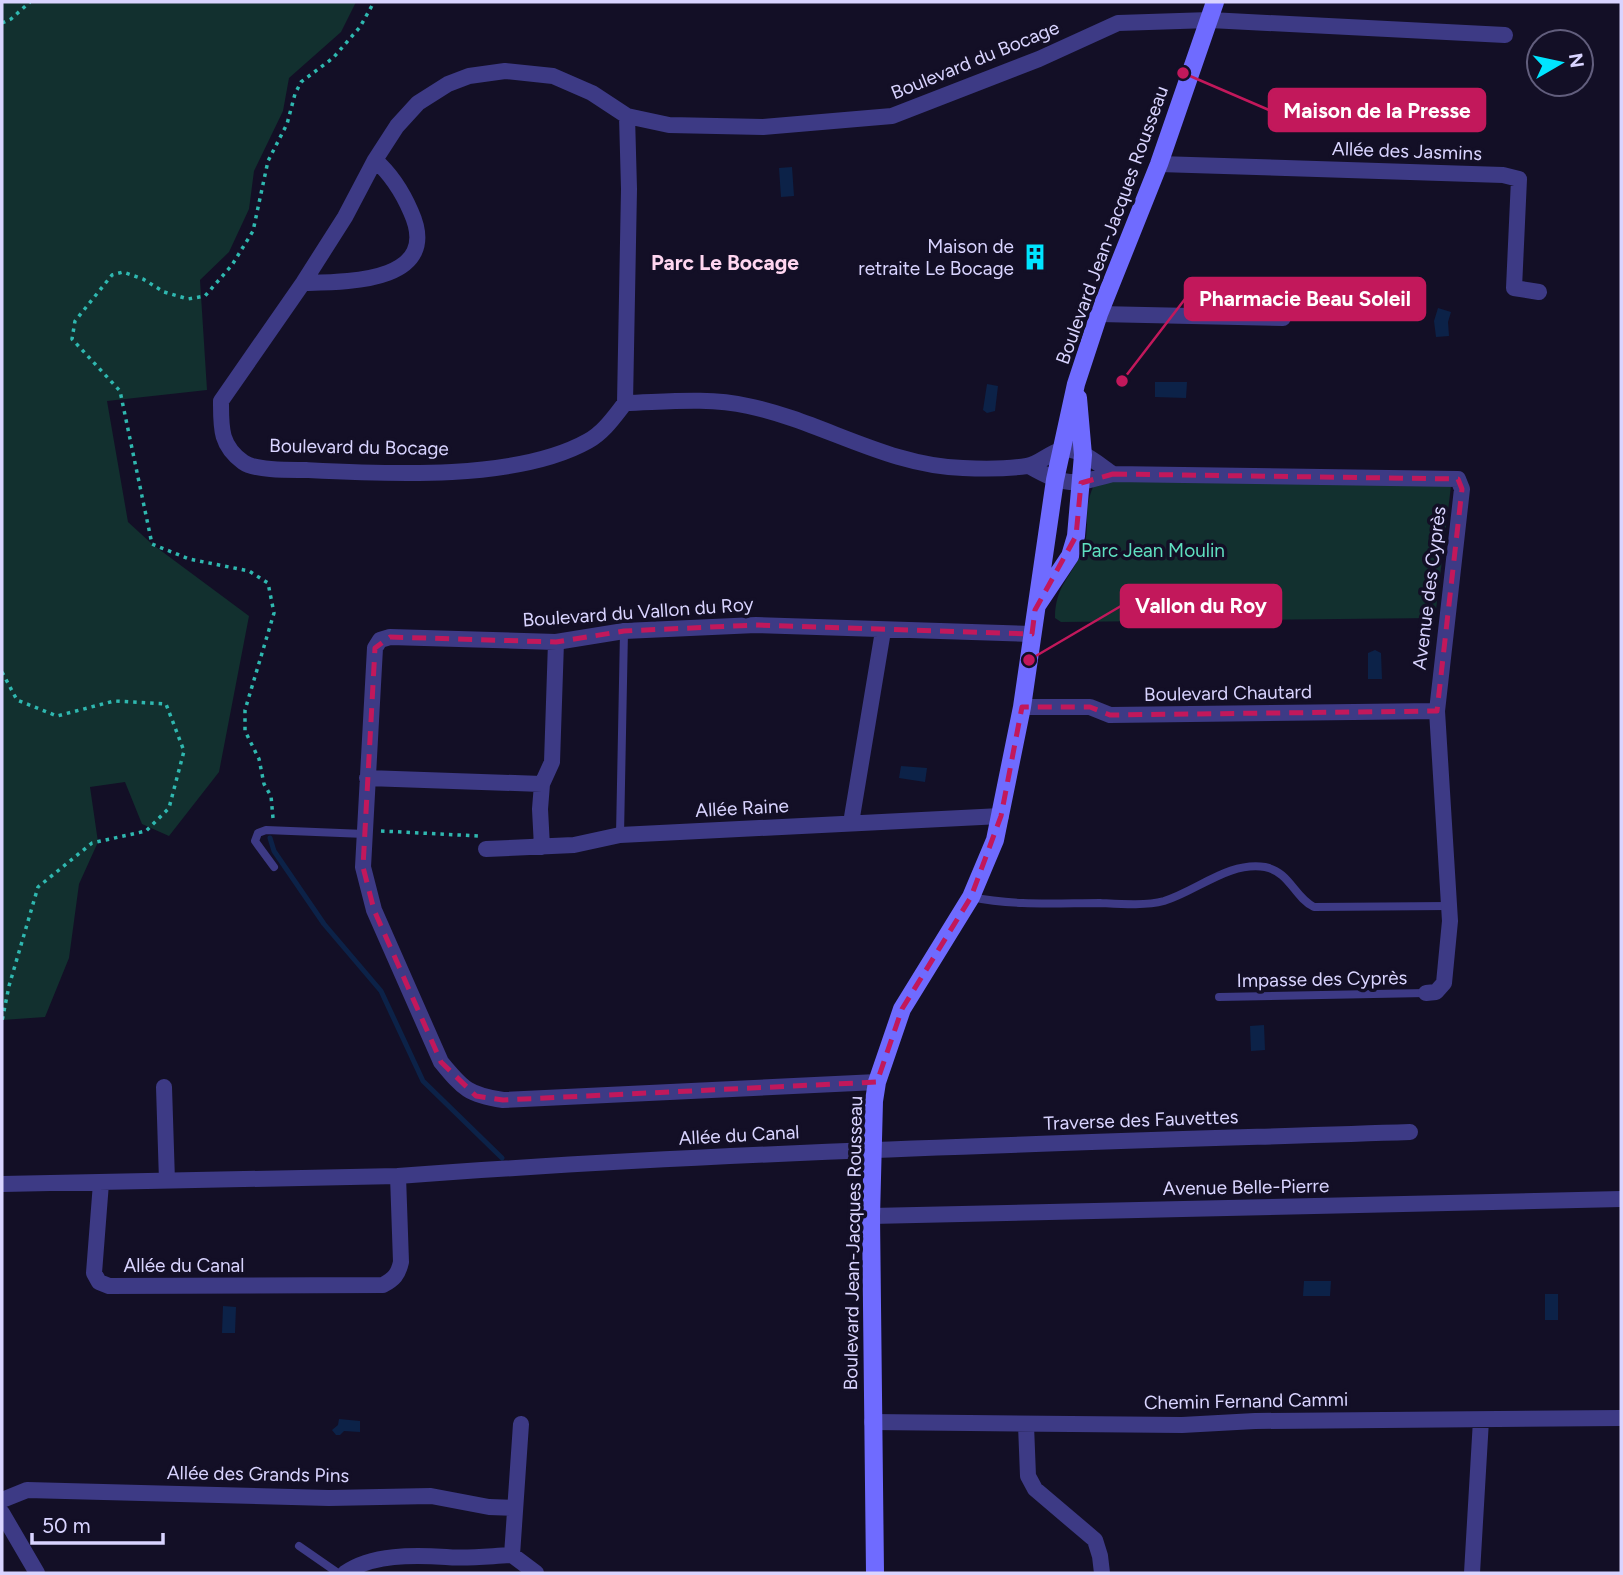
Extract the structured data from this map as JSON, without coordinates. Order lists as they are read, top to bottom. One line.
{"streets":{"street":["Boulevard du Bocage","Allée des Jasmins","Boulevard Jean-Jacques Rousseau","Avenue des Cyprès","Boulevard du Vallon du Roy","Boulevard Chautard","Allée Raine","Traverse des Fauvettes","Allée du Canal","Avenue Belle-Pierre","Chemin Fernand Cammi","Allée des Grands Pins"],"lane":["Impasse des Cyprès"]},"crossings":[["Boulevard du Bocage","Boulevard Jean-Jacques Rousseau"],["Allée des Jasmins","Boulevard Jean-Jacques Rousseau"],["Boulevard Jean-Jacques Rousseau","Avenue des Cyprès"],["Boulevard Jean-Jacques Rousseau","Boulevard du Vallon du Roy"],["Boulevard Jean-Jacques Rousseau","Boulevard Chautard"],["Boulevard Jean-Jacques Rousseau","Allée Raine"],["Boulevard Jean-Jacques Rousseau","Traverse des Fauvettes"],["Boulevard Jean-Jacques Rousseau","Allée du Canal"],["Boulevard Jean-Jacques Rousseau","Avenue Belle-Pierre"],["Boulevard Jean-Jacques Rousseau","Chemin Fernand Cammi"],["Avenue des Cyprès","Boulevard Chautard"],["Avenue des Cyprès","Impasse des Cyprès"],["Traverse des Fauvettes","Allée du Canal"]],"districts":["Parc Le Bocage"],"parks":["Parc Jean Moulin"],"places":{"other":["Maison de la Presse","Pharmacie Beau Soleil","Vallon du Roy"],"building":["Maison de retraite Le Bocage"]},"scale_bar":"50 m","north":"right"}
